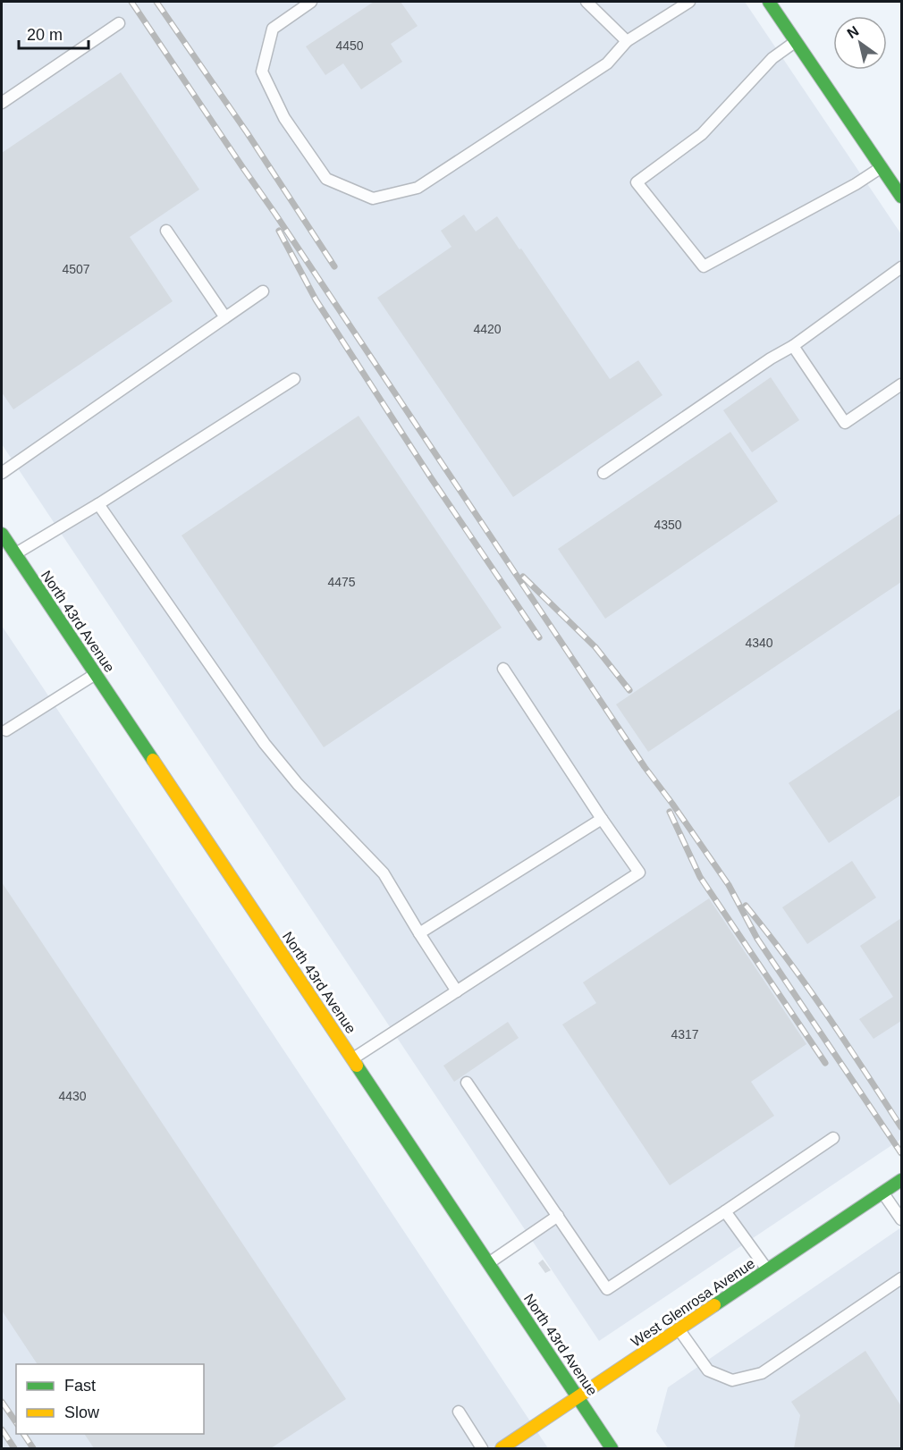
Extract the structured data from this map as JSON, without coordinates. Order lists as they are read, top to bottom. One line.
{"streets":{"main road":["North 43rd Avenue","West Glenrosa Avenue"]},"crossings":[["North 43rd Avenue","West Glenrosa Avenue"]],"house_numbers":["4450","4507","4420","4350","4475","4340","4317","4430"],"legend":["Fast","Slow"],"scale_bar":"20 m","north":"top left"}
